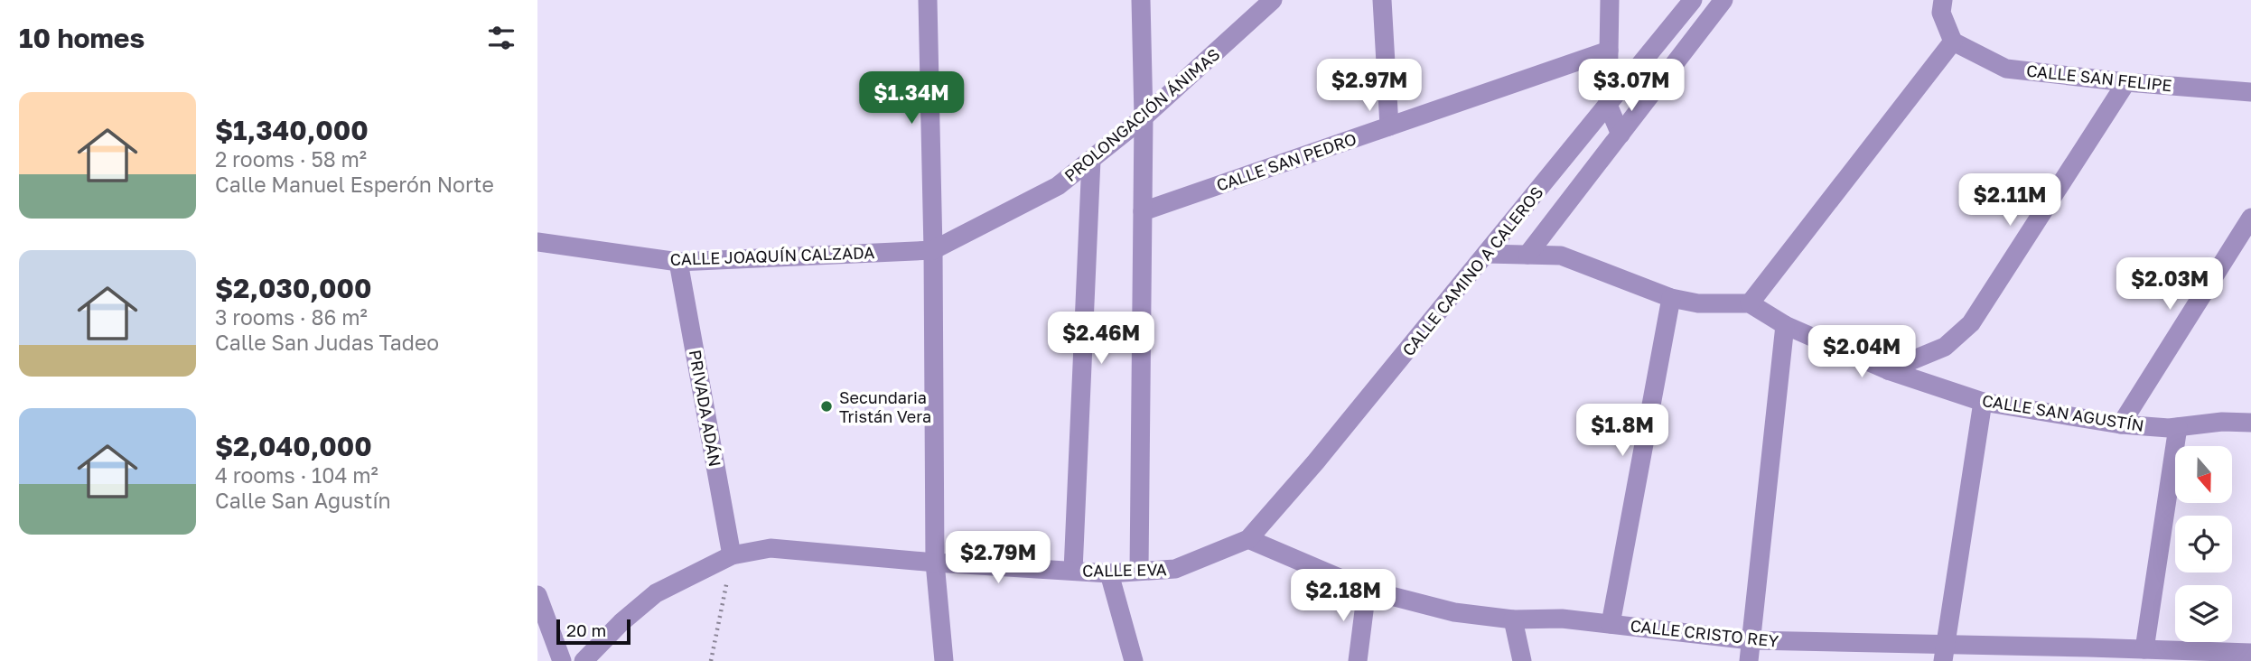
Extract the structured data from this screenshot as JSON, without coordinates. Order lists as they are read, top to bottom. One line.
{"streets":{"street":["CALLE SAN FELIPE","PROLONGACIÓN ÁNIMAS","CALLE SAN PEDRO","CALLE JOAQUÍN CALZADA","CALLE CAMINO A CALEROS","PRIVADA ADÁN","CALLE SAN AGUSTÍN","CALLE EVA","CALLE CRISTO REY"]},"crossings":[["PROLONGACIÓN ÁNIMAS","CALLE JOAQUÍN CALZADA"],["CALLE JOAQUÍN CALZADA","PRIVADA ADÁN"],["CALLE CAMINO A CALEROS","CALLE EVA"],["CALLE CAMINO A CALEROS","CALLE CRISTO REY"],["PRIVADA ADÁN","CALLE EVA"],["CALLE EVA","CALLE CRISTO REY"]],"places":["Secundaria Tristán Vera"],"scale_bar":"20 m","north":"bottom","page":{"heading":"10 homes","price":["$2.97M","$3.07M","$1.34M","$2.11M","$2.03M","$2.46M","$2.04M","$1.8M","$2.79M","$2.18M"],"list":[{"name":"$1,340,000","note":"2 rooms · 58 m² · Calle Manuel Esperón Norte"},{"name":"$2,030,000","note":"3 rooms · 86 m² · Calle San Judas Tadeo"},{"name":"$2,040,000","note":"4 rooms · 104 m² · Calle San Agustín"}],"scale":"20 m"}}
